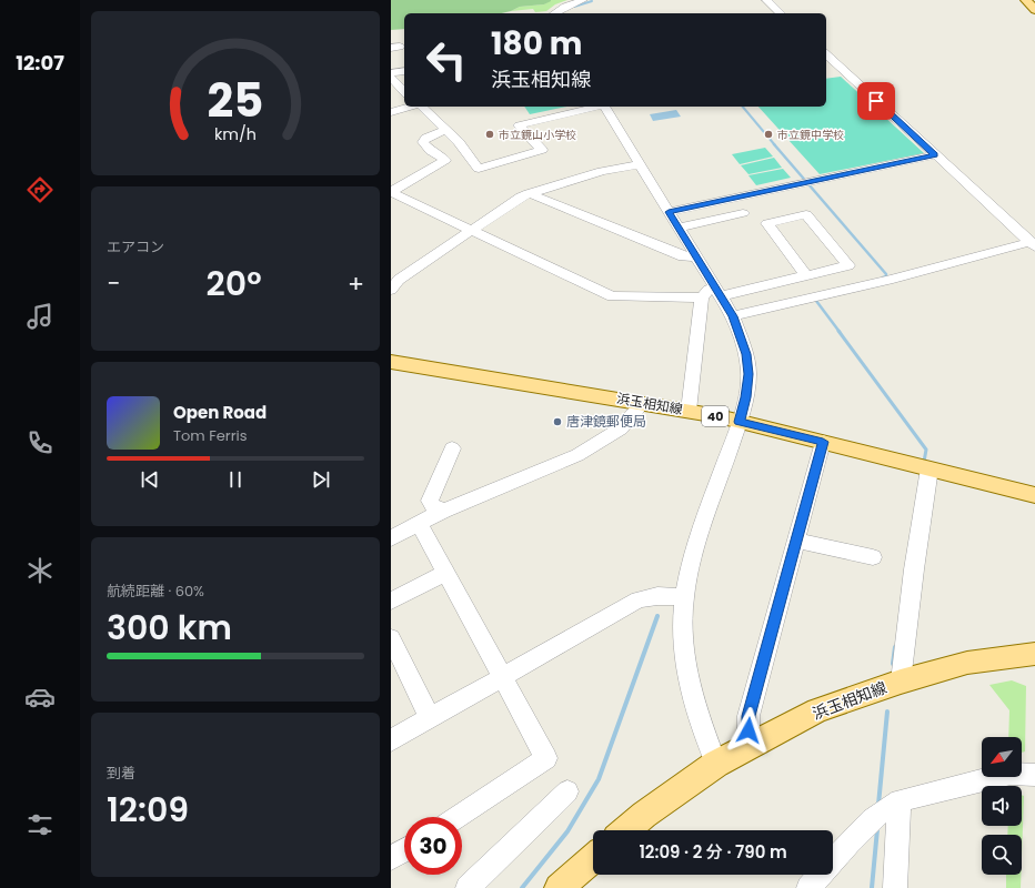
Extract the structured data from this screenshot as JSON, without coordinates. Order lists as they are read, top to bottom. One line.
{"streets":{"main road":["浜玉相知線","40"]},"places":["市立鏡山小学校","市立鏡中学校","唐津鏡郵便局"],"north":"bottom left","page":{"tabs":"12:07","turn":["180 m","浜玉相知線"],"tile":["エアコン",["航続距離 · 60%","300 km"],["到着","12:09"]],"heat":["−","20°","+"],"song":["Open Road","Tom Ferris"],"limit":"30","trip":"12:09 · 2 分 · 790 m","gauge":["25","km/h"]}}
